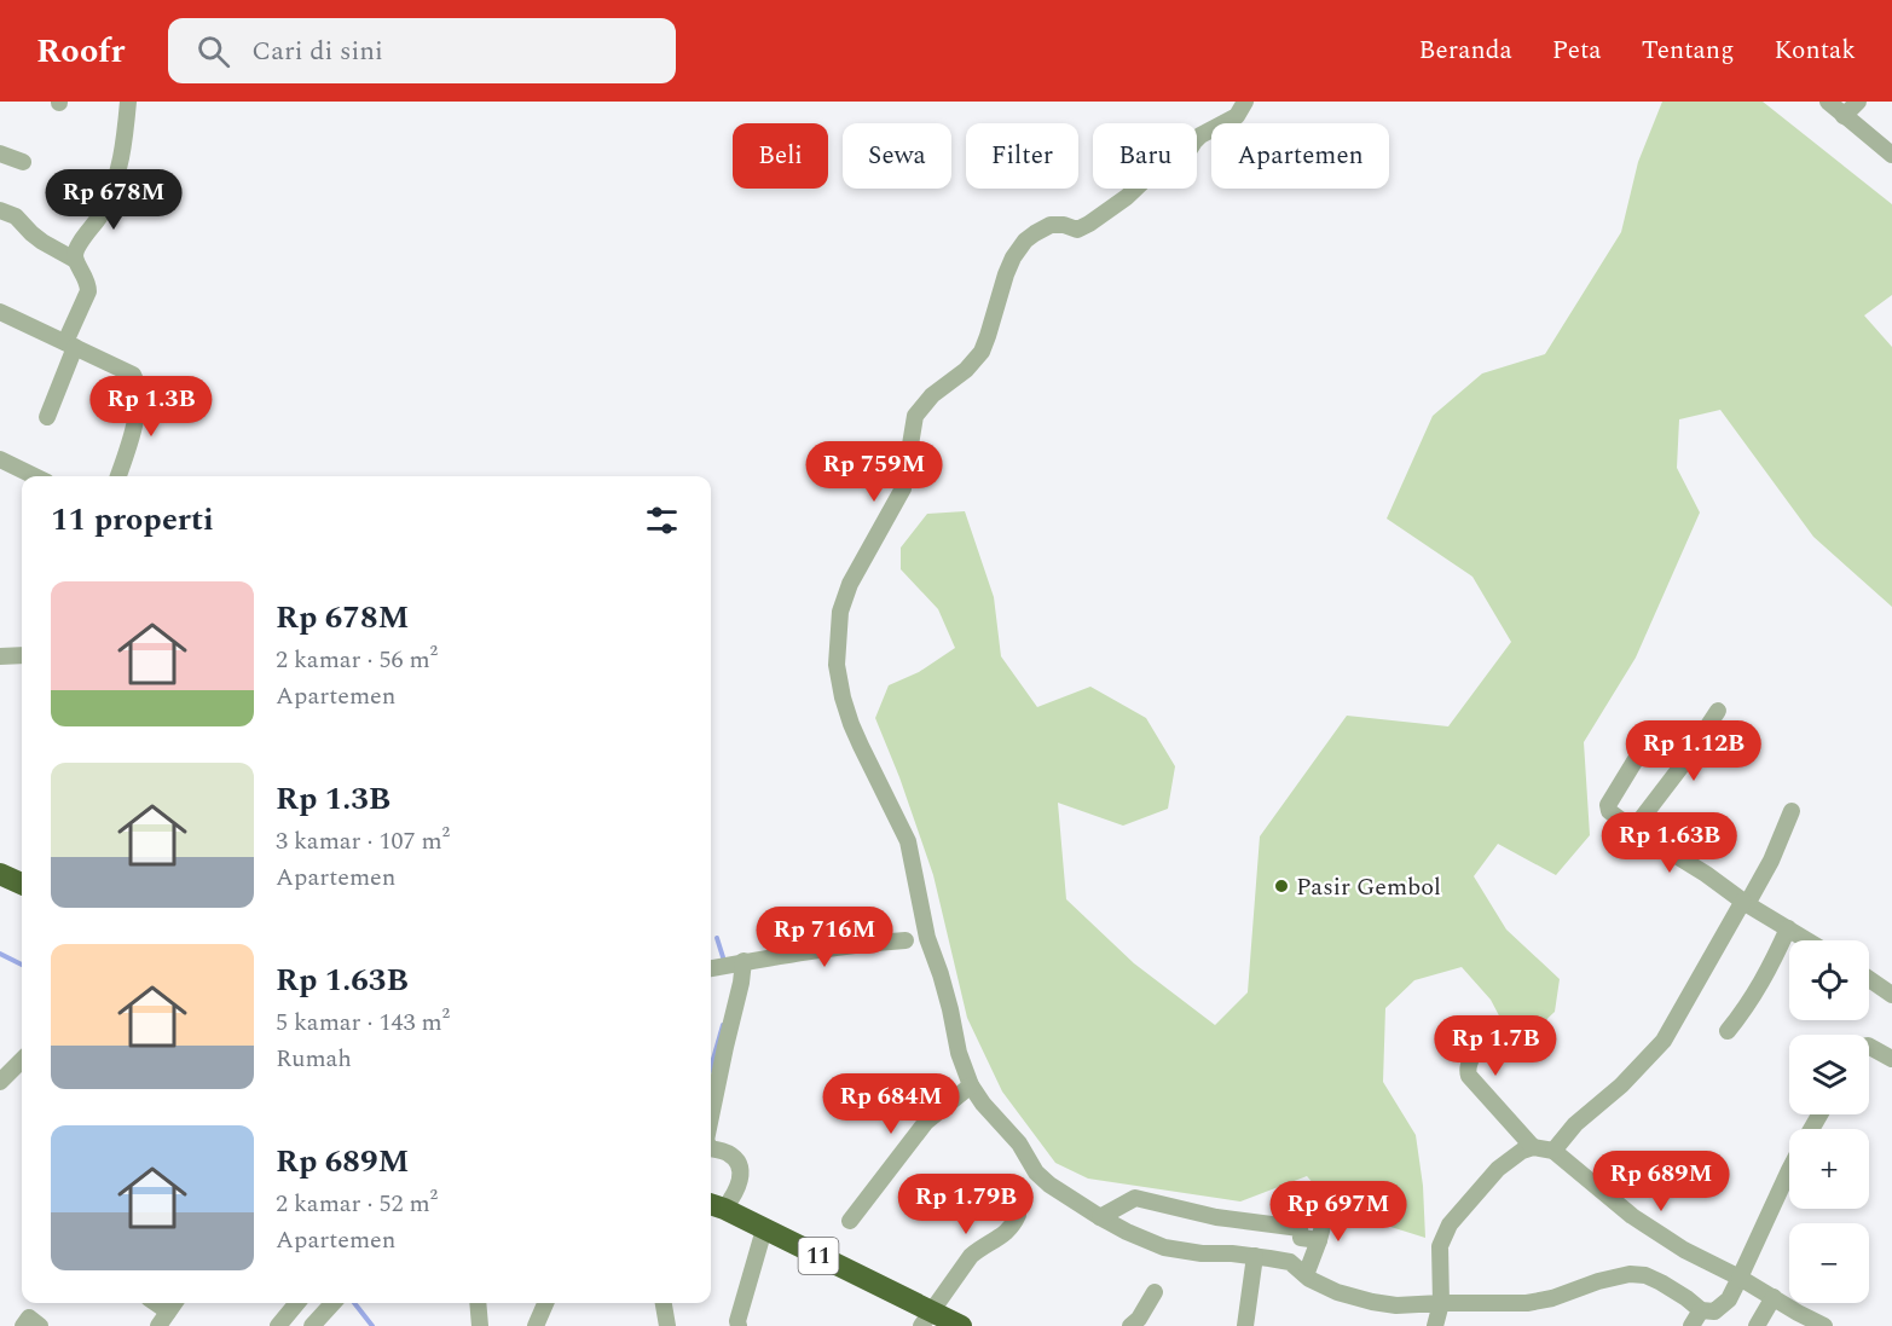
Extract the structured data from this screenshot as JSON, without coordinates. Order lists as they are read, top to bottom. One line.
{"streets":{"highway":["11"]},"places":["Pasir Gembol"],"page":{"header":"Roofr","search":"Cari di sini","nav":["Beranda","Peta","Tentang","Kontak"],"chip":["Beli","Sewa","Filter","Baru","Apartemen"],"price":["Rp 678M","Rp 1.3B","Rp 759M","Rp 1.12B","Rp 1.63B","Rp 716M","Rp 1.7B","Rp 684M","Rp 689M","Rp 1.79B","Rp 697M"],"heading":"11 properti","list":[{"name":"Rp 678M","note":"2 kamar · 56 m² · Apartemen"},{"name":"Rp 1.3B","note":"3 kamar · 107 m² · Apartemen"},{"name":"Rp 1.63B","note":"5 kamar · 143 m² · Rumah"},{"name":"Rp 689M","note":"2 kamar · 52 m² · Apartemen"}],"map_buttons":["+","−"]}}
